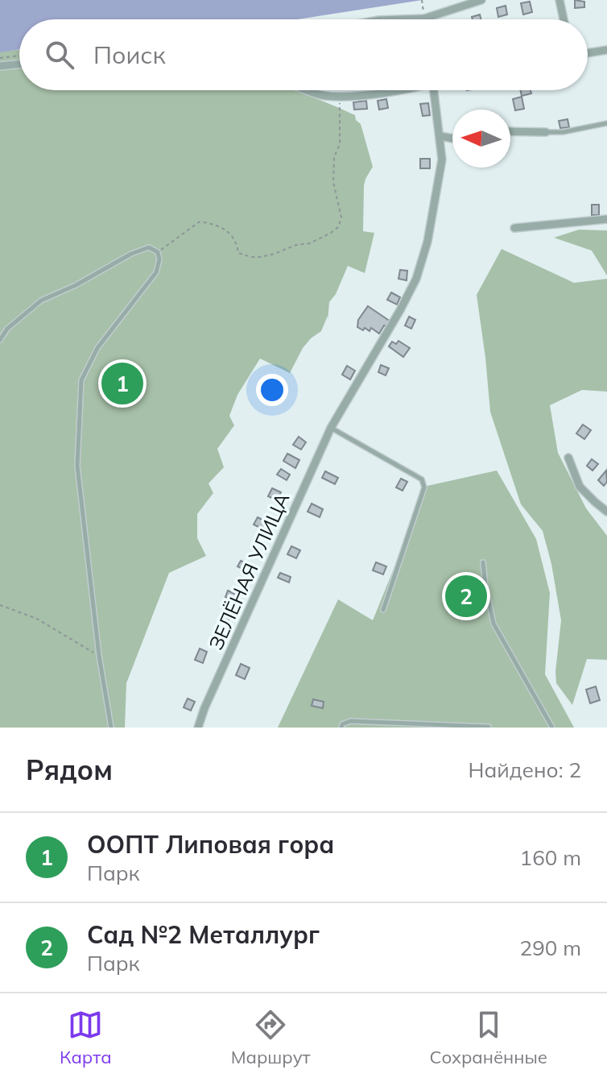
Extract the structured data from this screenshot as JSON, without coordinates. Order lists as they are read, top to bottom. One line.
{"streets":{"street":["ЗЕЛЁНАЯ УЛИЦА"]},"north":"left","page":{"search":"Поиск","pins":["1","2"],"heading":["Рядом","Найдено: 2"],"list":[{"mark":"1","name":"ООПТ Липовая гора","note":"Парк","value":"160 m"},{"mark":"2","name":"Сад №2 Металлург","note":"Парк","value":"290 m"}],"nav":["Карта","Маршрут","Сохранённые"]}}
